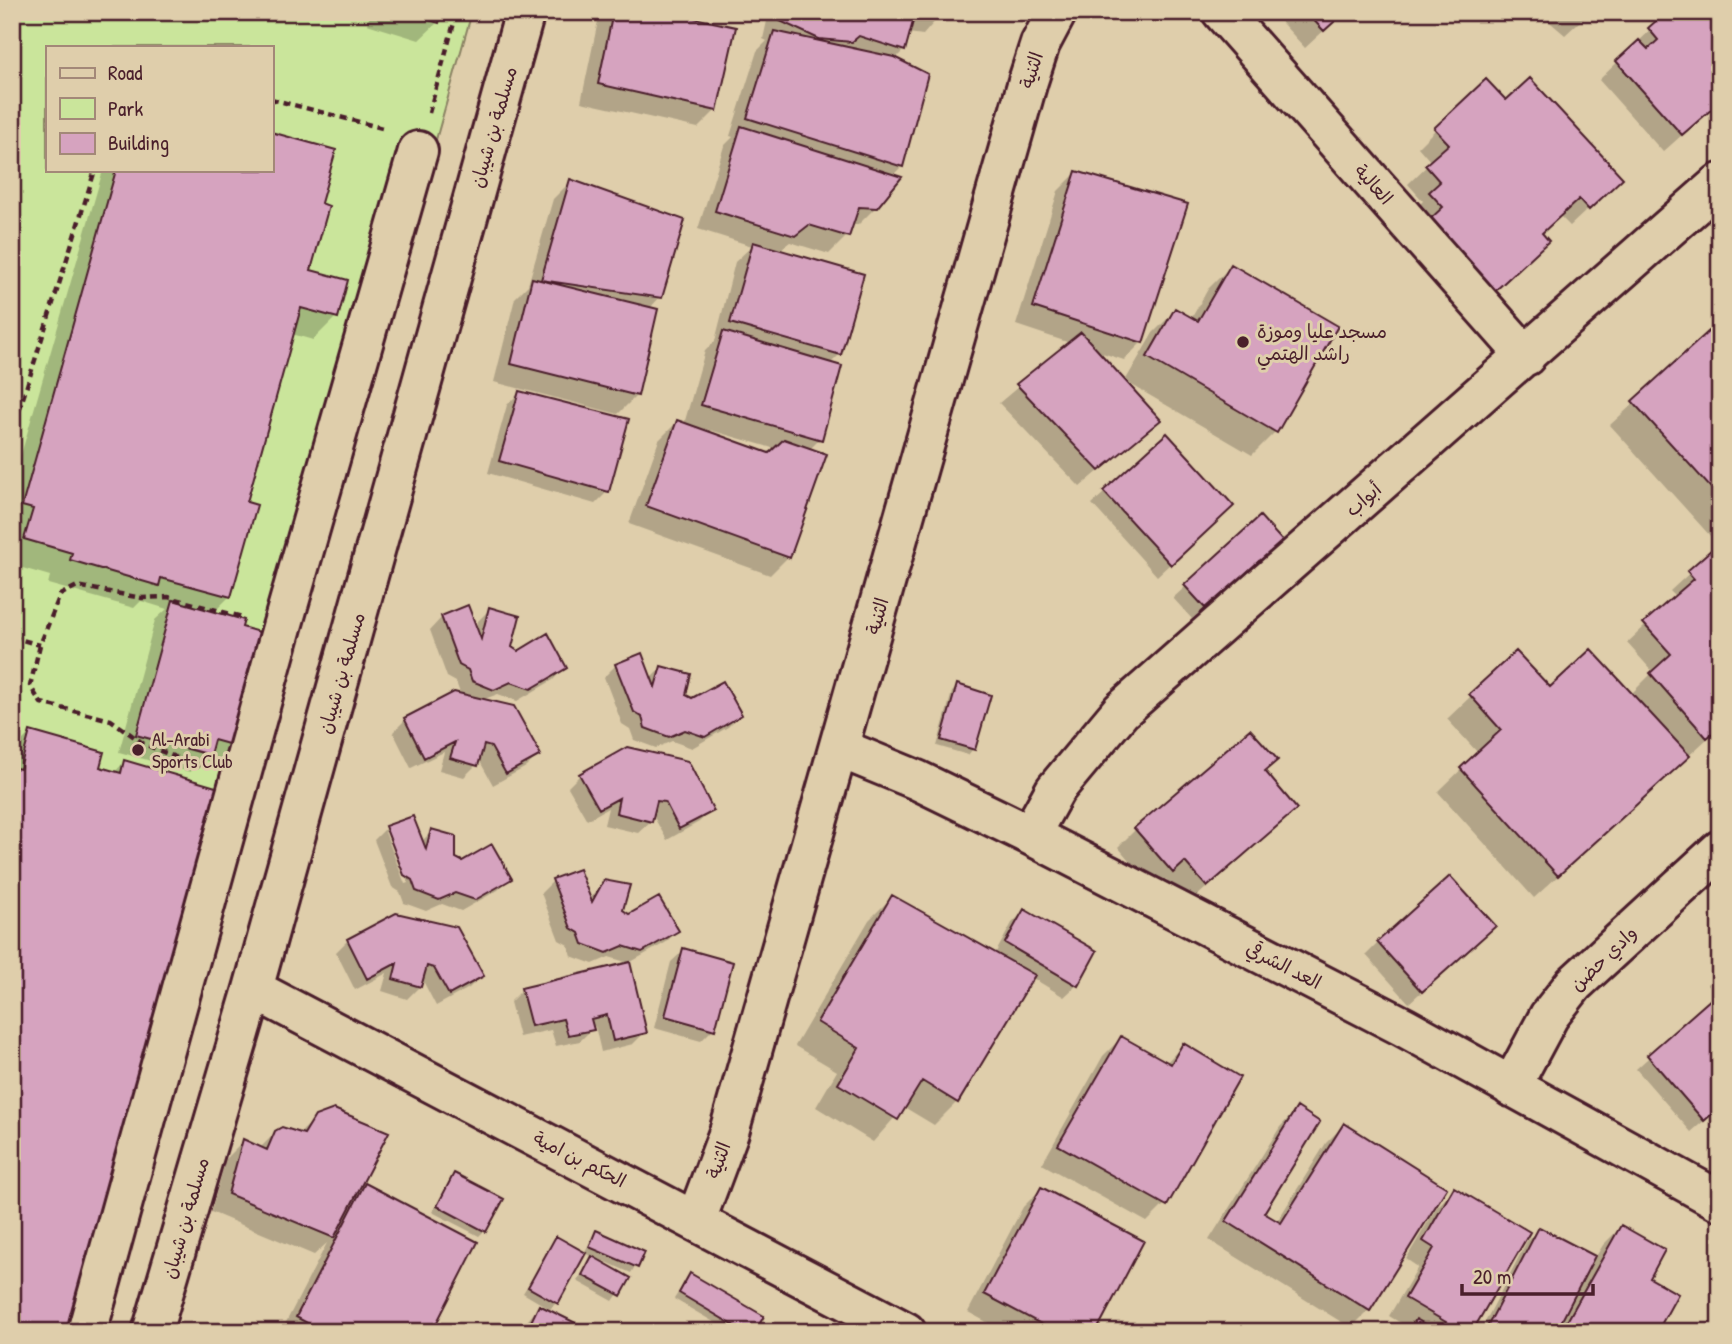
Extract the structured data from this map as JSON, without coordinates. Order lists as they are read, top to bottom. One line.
{"streets":{"street":["الثنية","مسلمة بن شيبان","العالية","أبواب","وادي حضن","العد الشرقي","الحكم بن امية"]},"crossings":[["الثنية","العد الشرقي"],["الثنية","الحكم بن امية"],["مسلمة بن شيبان","الحكم بن امية"],["العالية","أبواب"],["أبواب","العد الشرقي"],["وادي حضن","العد الشرقي"]],"places":["مسجد عليا وموزة راشد الهتمي","Al-Arabi Sports Club"],"legend":["Road","Park","Building"],"scale_bar":"20 m"}
